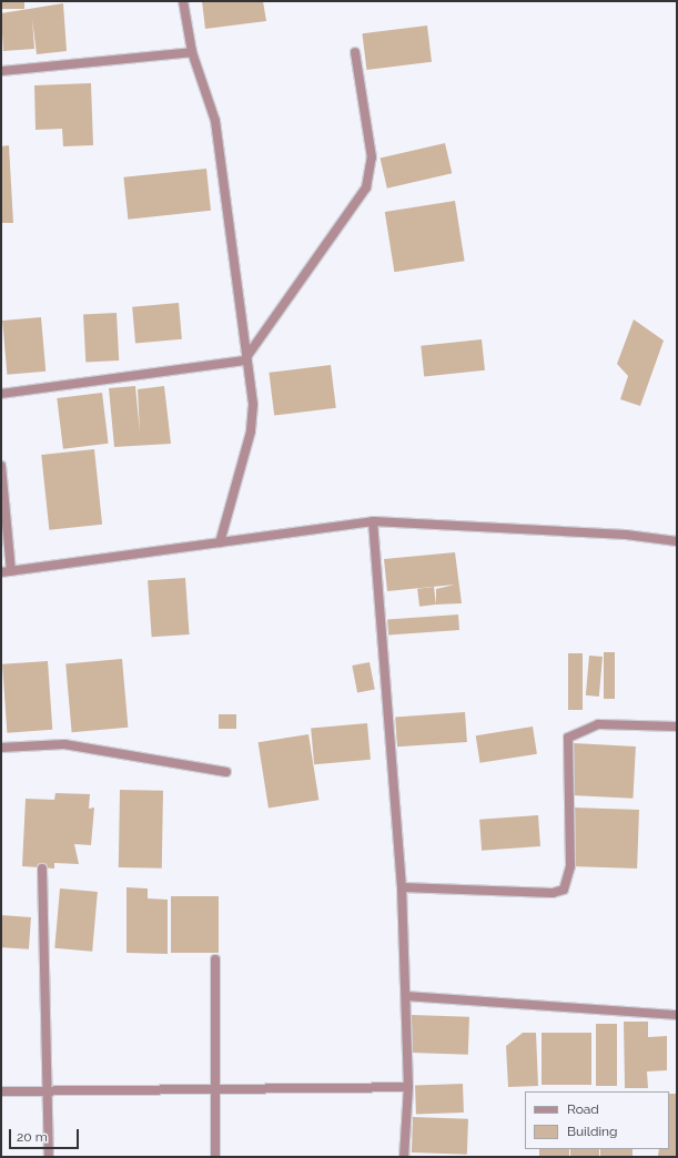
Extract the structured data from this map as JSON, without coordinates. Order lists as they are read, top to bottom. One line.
{"legend":["Road","Building"],"scale_bar":"20 m"}
